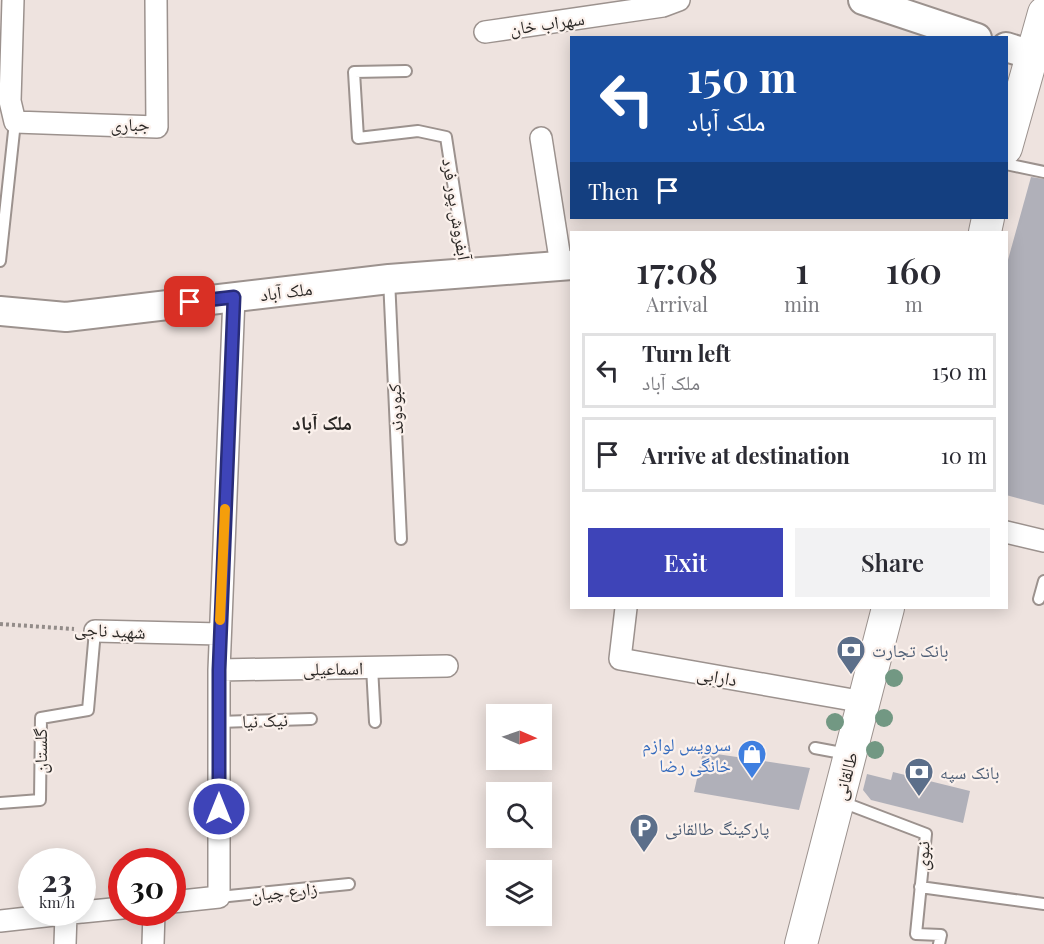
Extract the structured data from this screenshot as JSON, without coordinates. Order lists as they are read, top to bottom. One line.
{"streets":{"main road":["طالقانی"],"street":["سهراب خان","جباری","ملک آباد","شهید ناجی","اسماعیلی","دارابی"],"lane":["آبفروش پور فرد","کبودوند","نیک نیا","گلستان","نبوی","زارع چیان"]},"crossings":[["آبفروش پور فرد","ملک آباد"],["ملک آباد","کبودوند"],["شهید ناجی","گلستان"],["دارابی","طالقانی"],["طالقانی","نبوی"]],"districts":["ملک آباد"],"places":{"bank":["بانک تجارت","بانک سپه"],"shop":["سرویس لوازم خانگی رضا"],"parking":["پارکینگ طالقانی"]},"north":"right","page":{"turn":["150 m","ملک آباد"],"then":"Then","eta":["17:08","Arrival","1","min","160","m"],"list":[{"name":"Turn left","note":"ملک آباد","value":"150 m"},{"name":"Arrive at destination","value":"10 m"}],"buttons":["Exit","Share"],"speed":"23 km/h","limit":"30"}}
